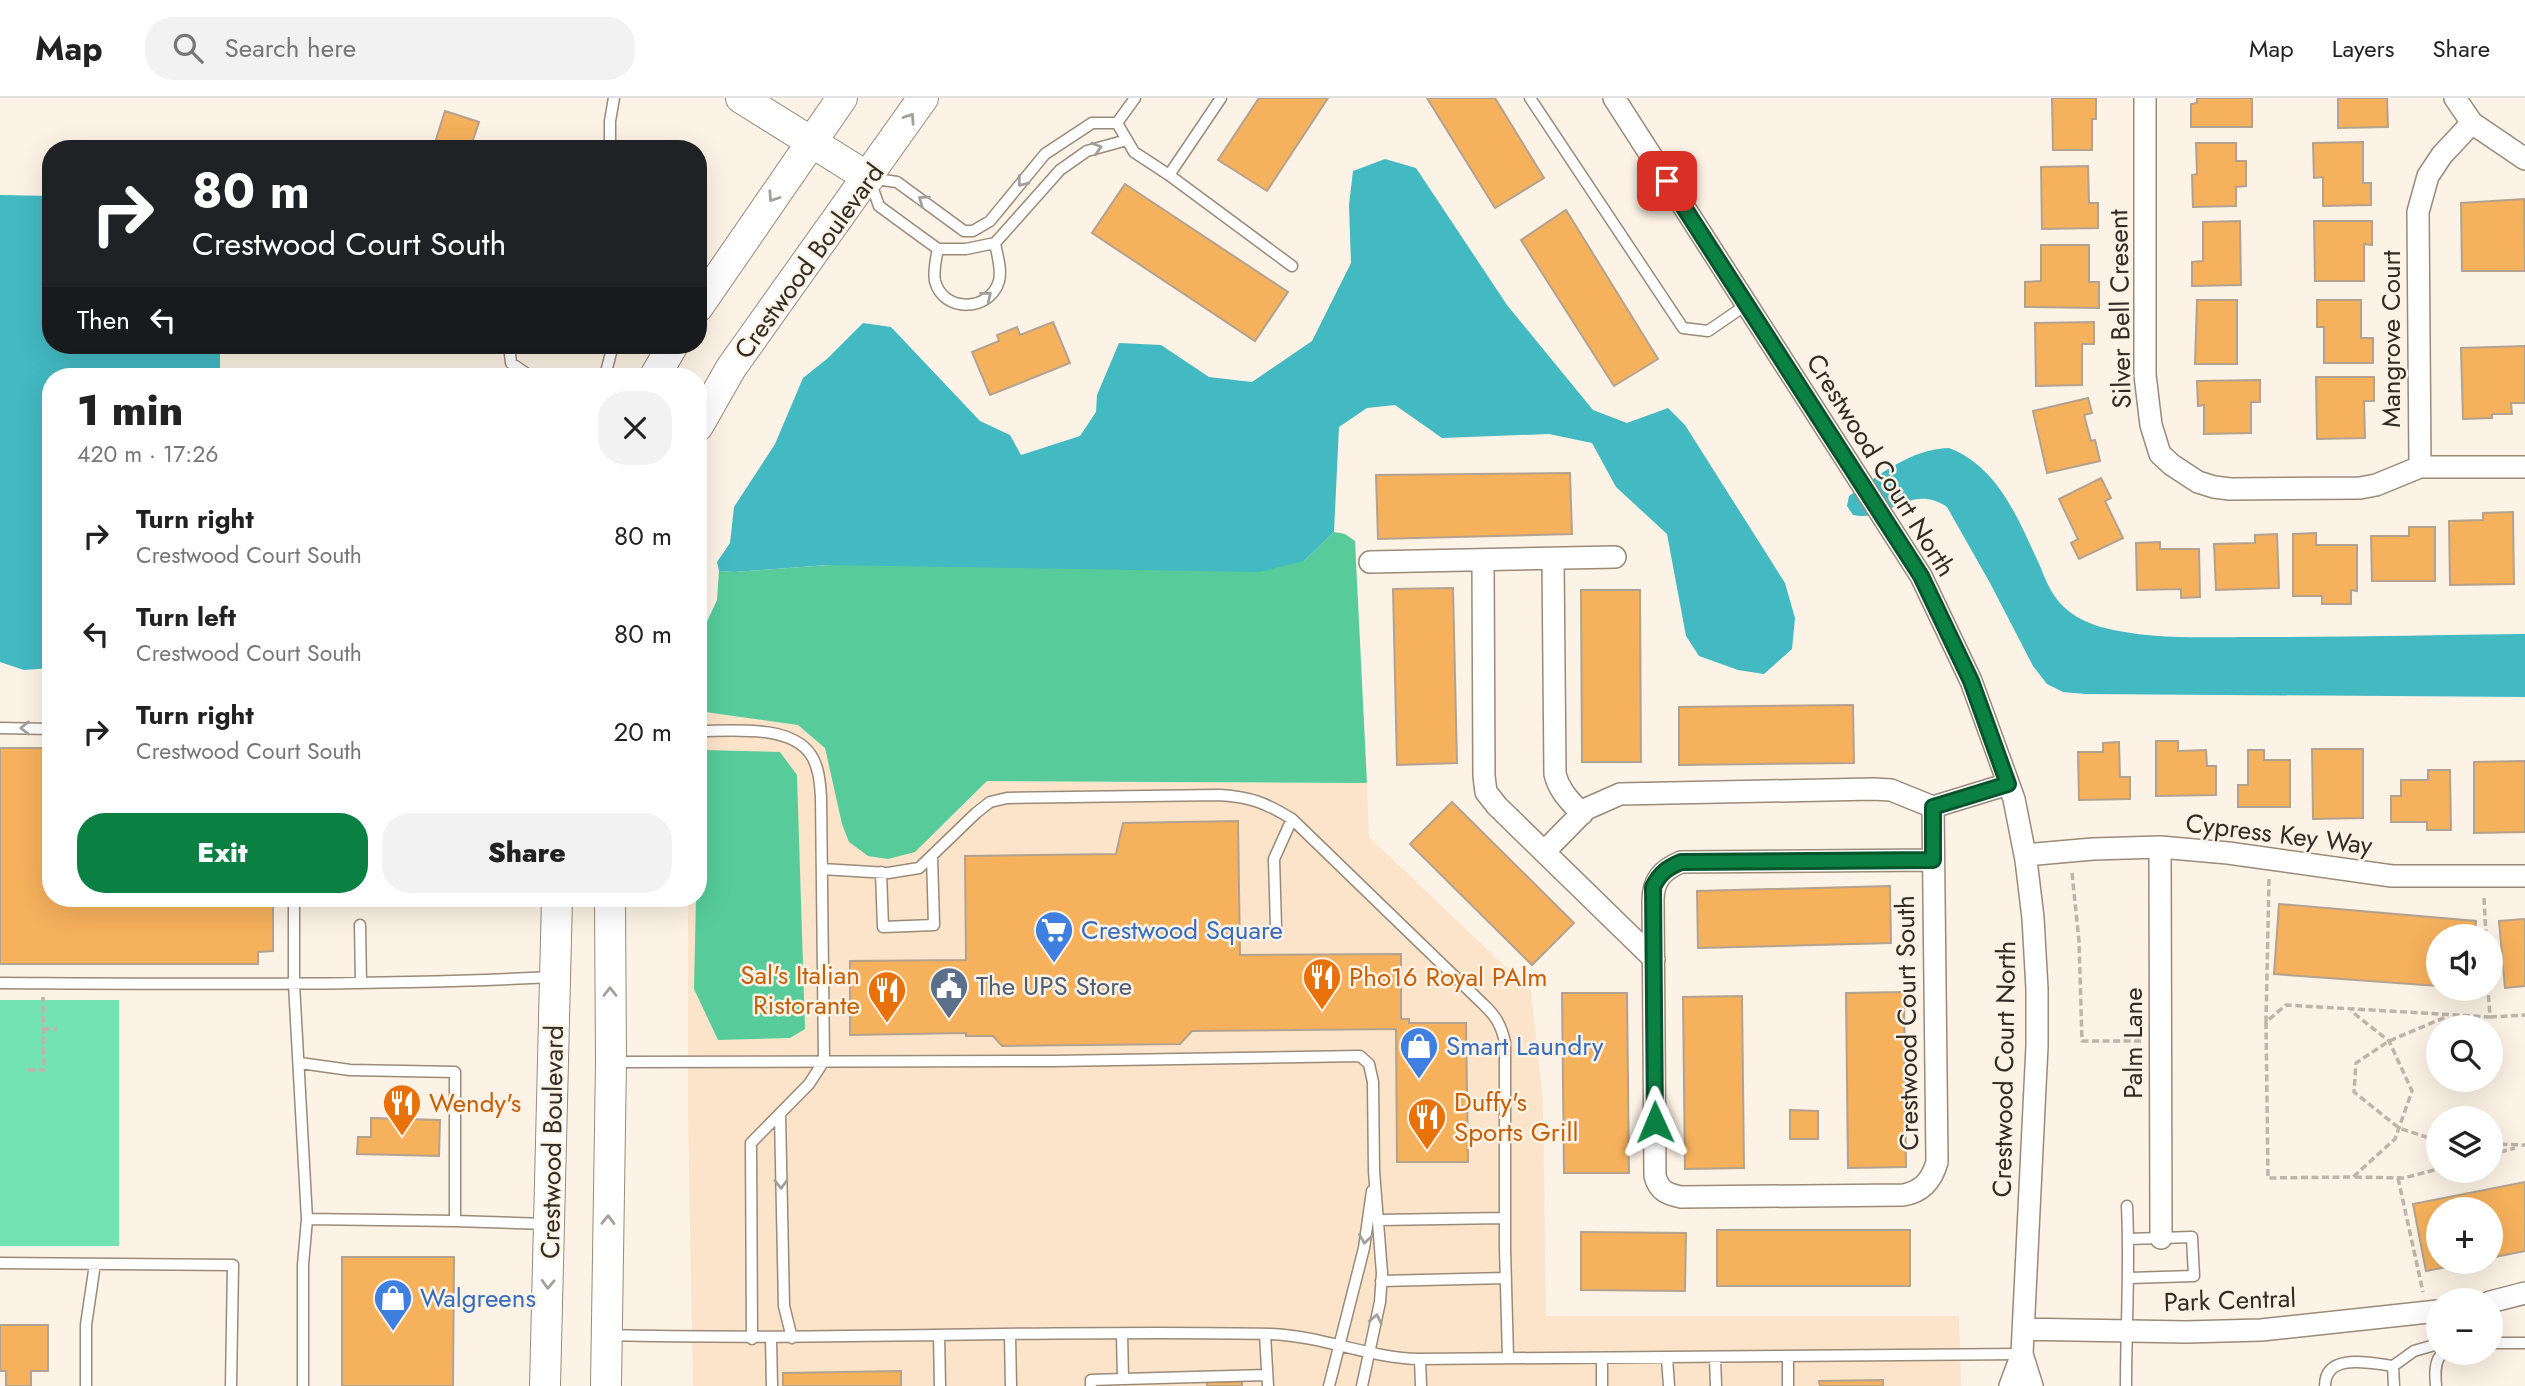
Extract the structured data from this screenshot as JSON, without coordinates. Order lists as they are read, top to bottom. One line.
{"streets":{"main road":["Crestwood Boulevard"],"street":["Silver Bell Cresent","Mangrove Court","Crestwood Court North","Cypress Key Way","Crestwood Court South","Palm Lane","Park Central"]},"crossings":[["Silver Bell Cresent","Mangrove Court"],["Crestwood Court North","Cypress Key Way"],["Crestwood Court North","Park Central"],["Cypress Key Way","Palm Lane"]],"places":{"supermarket":["Crestwood Square"],"restaurant":["Pho16 Royal PAlm","Sal's Italian Ristorante","Wendy's","Duffy's Sports Grill"],"public building":["The UPS Store"],"shop":["Smart Laundry","Walgreens"]},"page":{"header":"Map","search":"Search here","nav":["Map","Layers","Share"],"turn":["80 m","Crestwood Court South"],"then":"Then","heading":["1 min","420 m · 17:26"],"list":[{"name":"Turn right","note":"Crestwood Court South","value":"80 m"},{"name":"Turn left","note":"Crestwood Court South","value":"80 m"},{"name":"Turn right","note":"Crestwood Court South","value":"20 m"}],"buttons":["Exit","Share"],"map_buttons":["+","−"]}}
